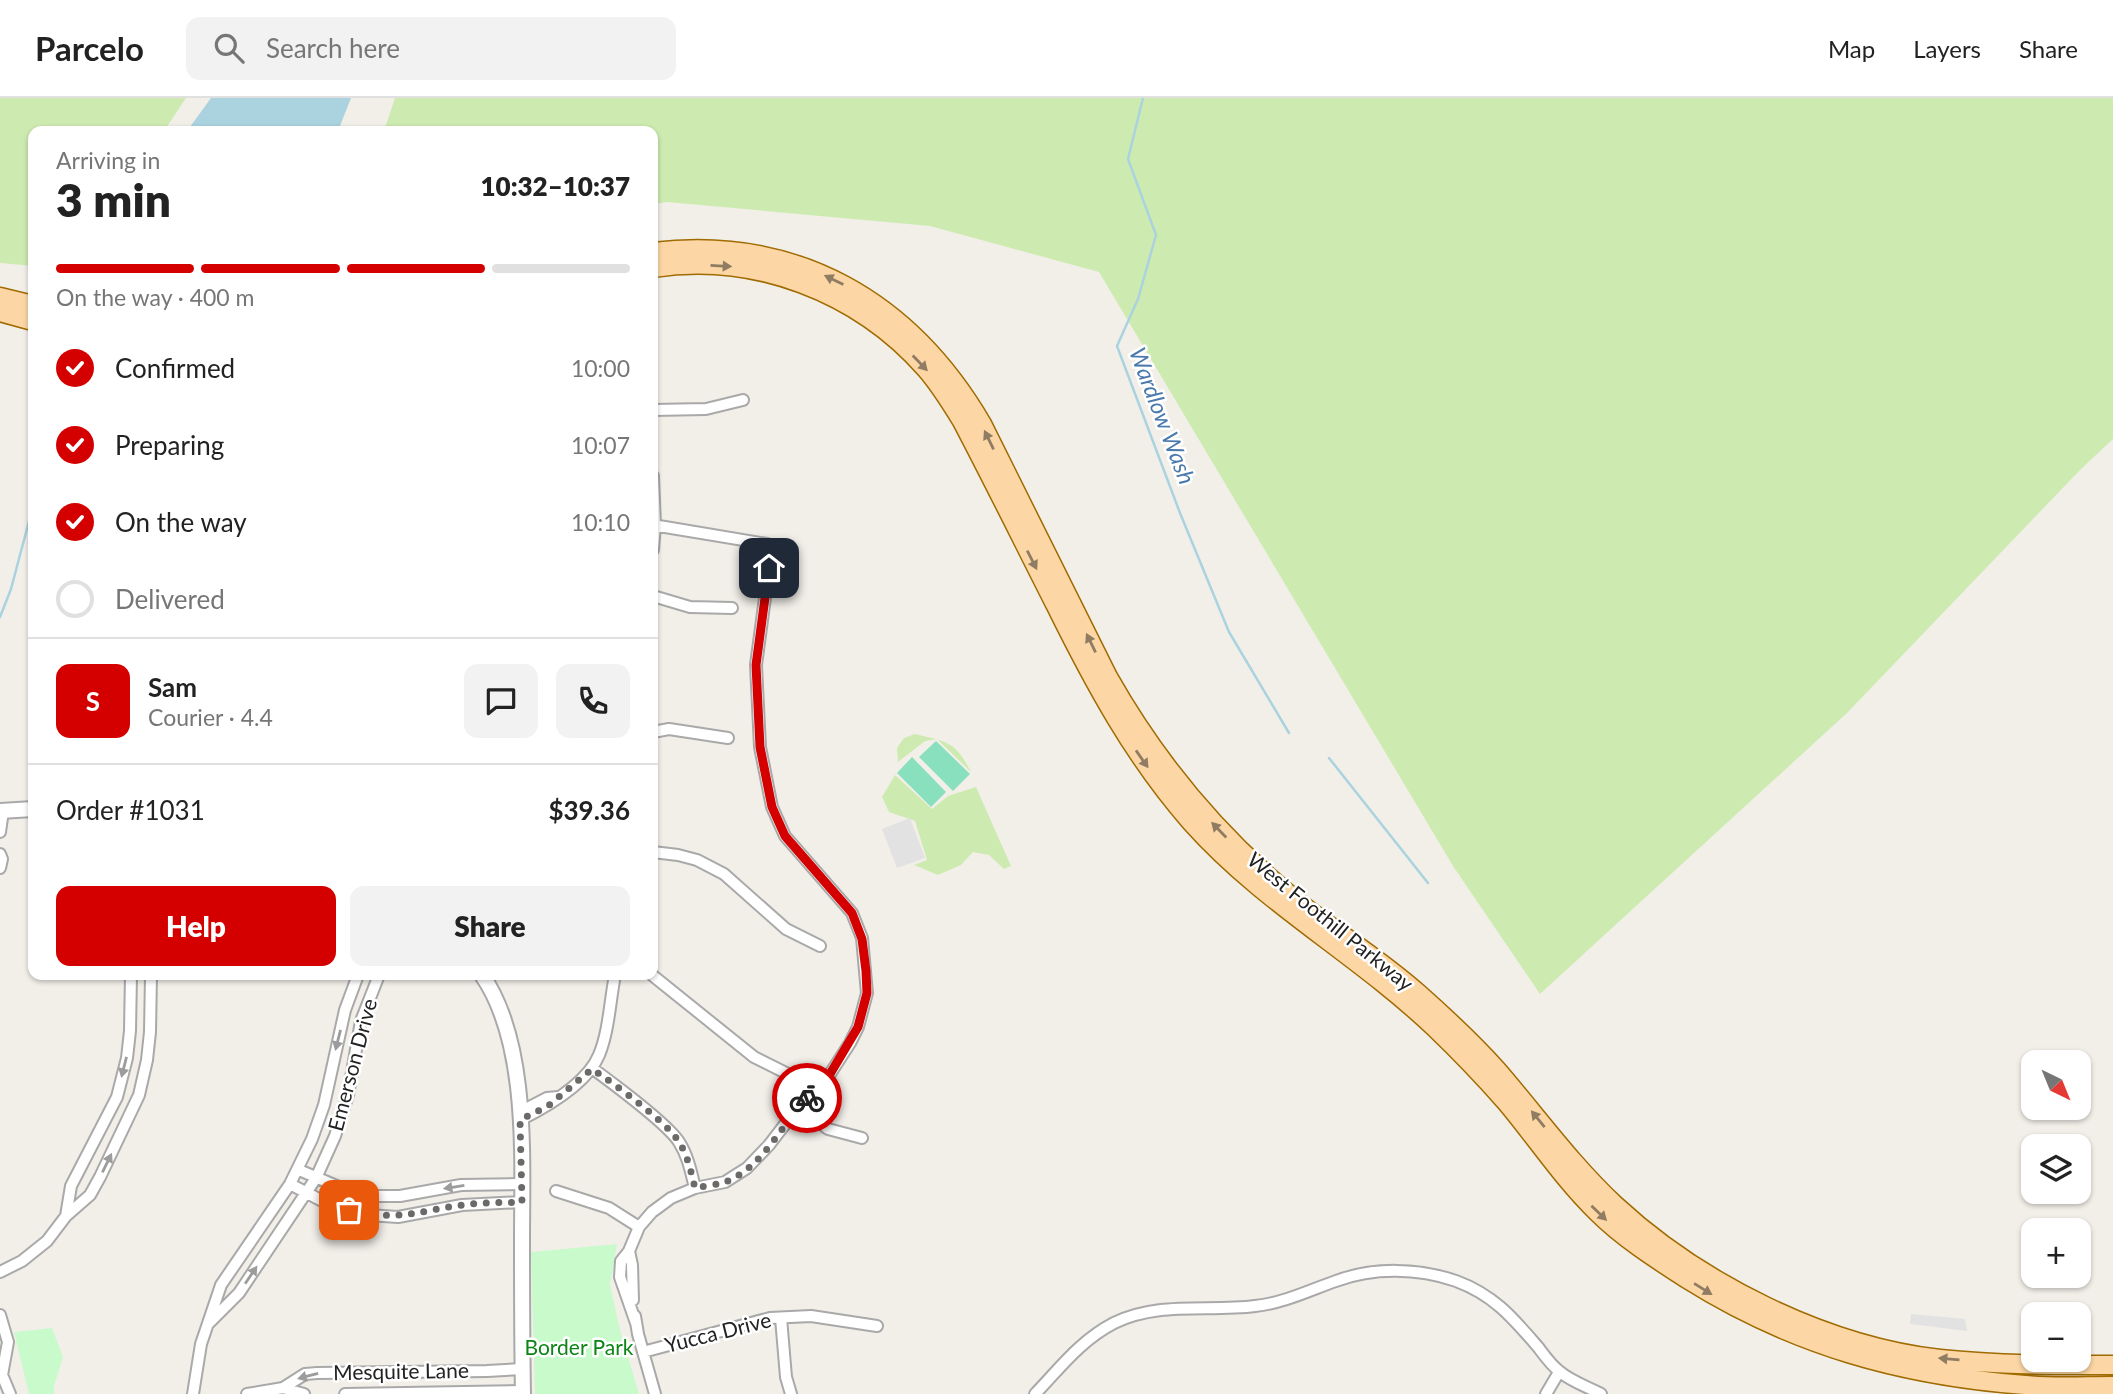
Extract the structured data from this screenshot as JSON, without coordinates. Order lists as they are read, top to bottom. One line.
{"streets":{"main road":["West Foothill Parkway"],"street":["Emerson Drive","Yucca Drive","Mesquite Lane"]},"water":["Wardlow Wash"],"parks":["Border Park"],"north":"bottom right","page":{"header":"Parcelo","search":"Search here","nav":["Map","Layers","Share"],"heading":["3 min","Arriving in","10:32–10:37"],"panel":["Sam","Courier · 4.4","Order #1031","$39.36"],"bar":"On the way · 400 m","list":[["Confirmed","10:00"],["Preparing","10:07"],["On the way","10:10"],"Delivered"],"round":"S","buttons":["Help","Share"],"map_buttons":["+","−"]}}
